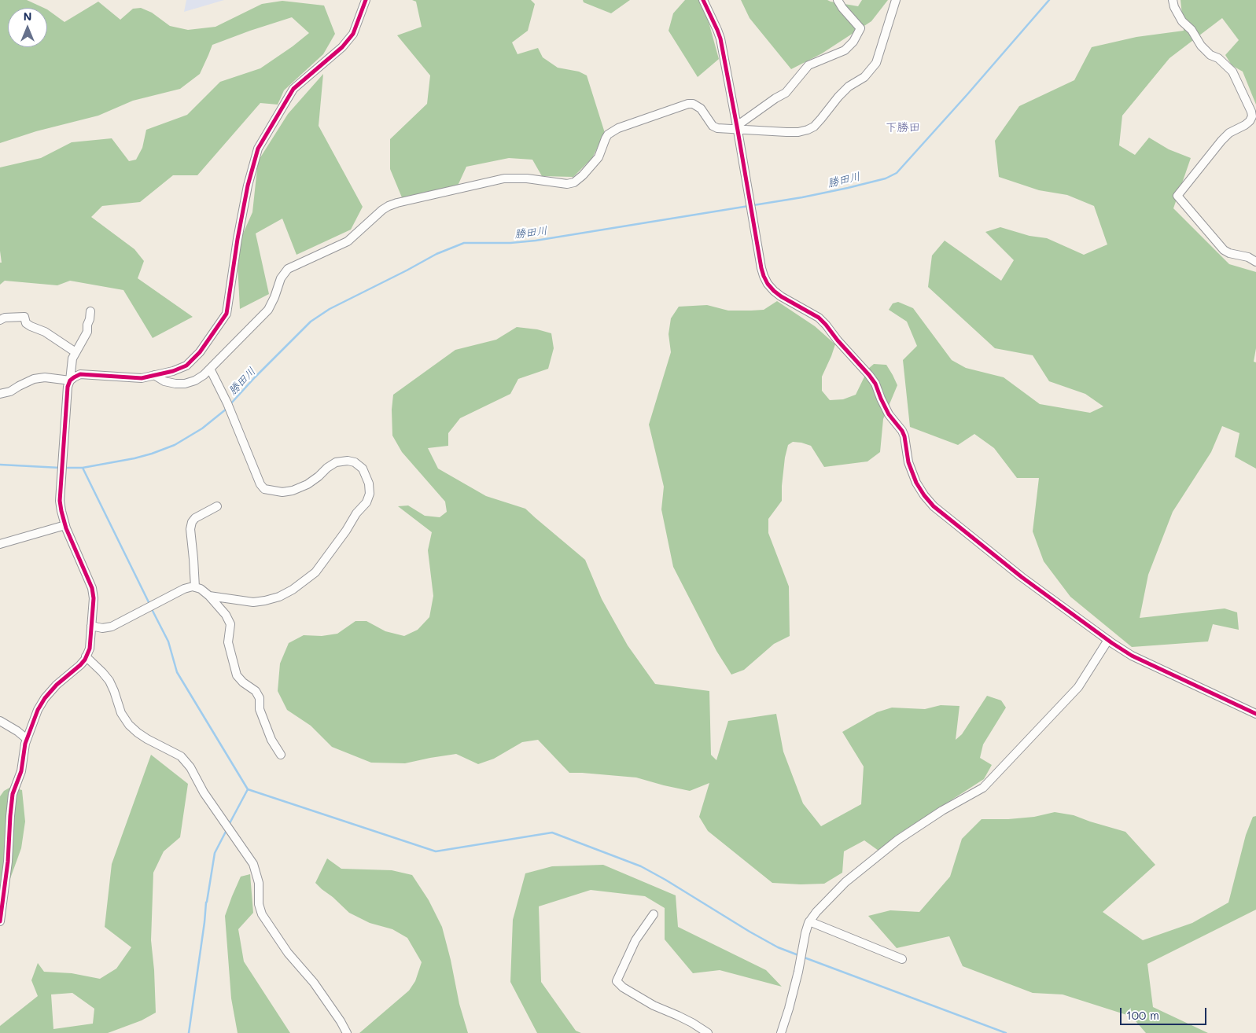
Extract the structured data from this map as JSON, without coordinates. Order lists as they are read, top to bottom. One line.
{"districts":["下勝田"],"water":["勝田川"],"scale_bar":"100 m","north":"top"}
